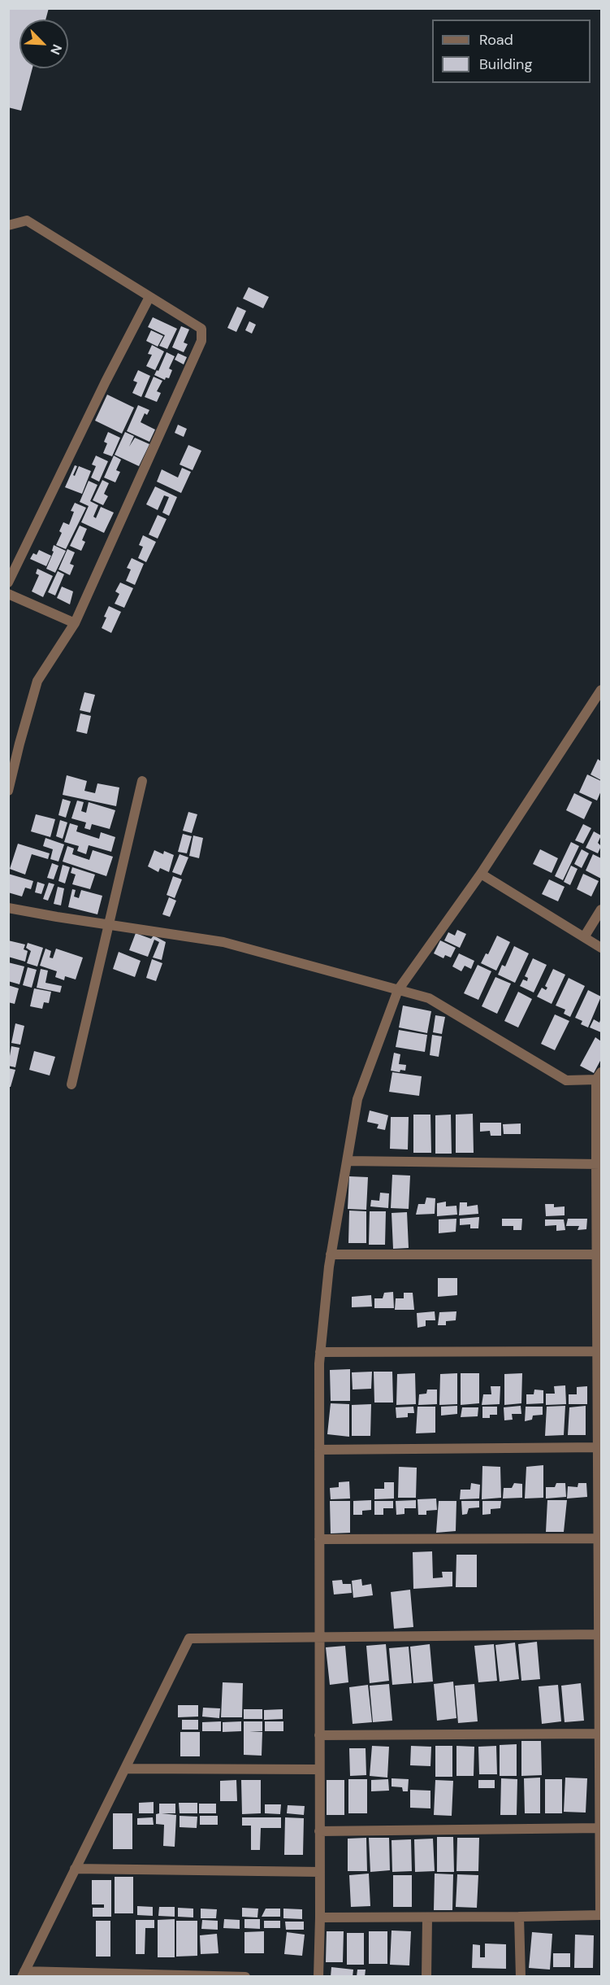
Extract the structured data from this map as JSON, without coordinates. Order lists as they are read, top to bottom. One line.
{"legend":["Road","Building"],"north":"bottom right"}
